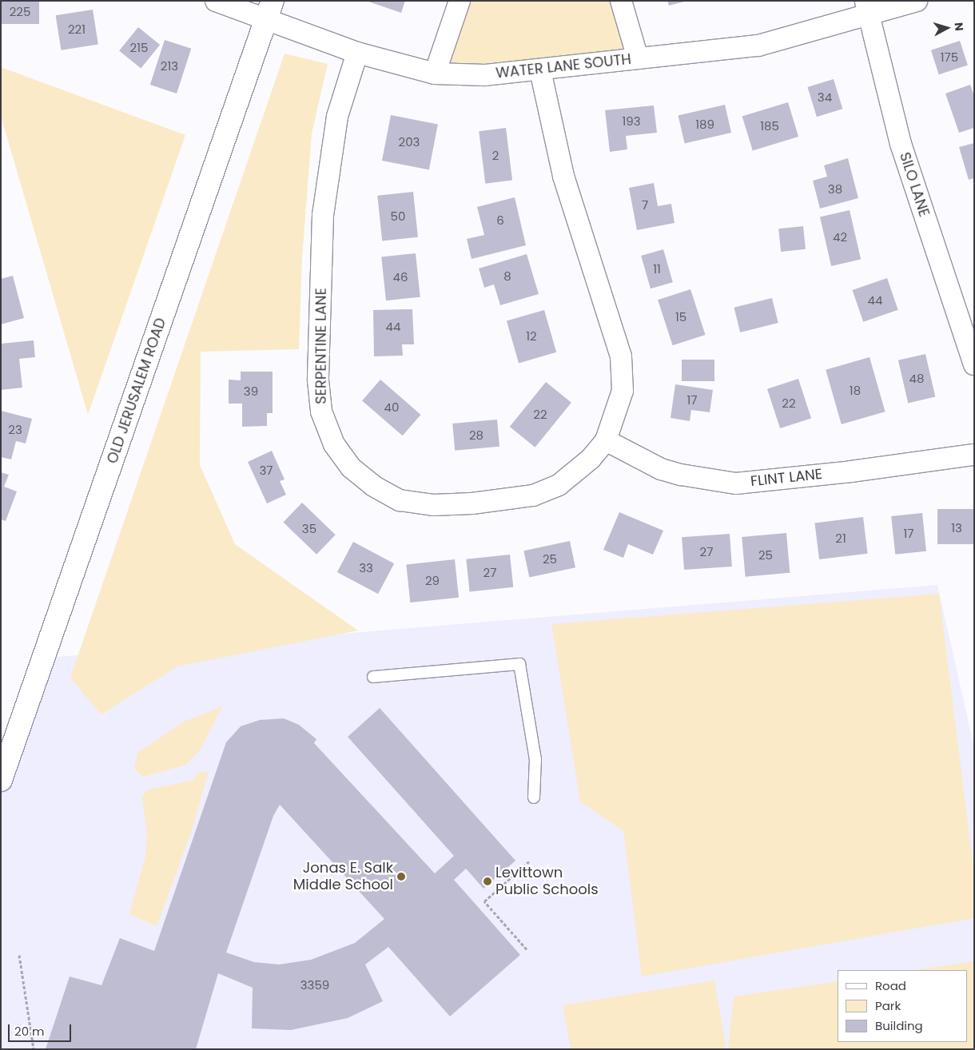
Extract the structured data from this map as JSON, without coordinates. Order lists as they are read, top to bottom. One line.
{"streets":{"main road":["OLD JERUSALEM ROAD"],"street":["WATER LANE SOUTH","SILO LANE","SERPENTINE LANE","FLINT LANE"]},"crossings":[["WATER LANE SOUTH","SILO LANE"],["WATER LANE SOUTH","SERPENTINE LANE"],["WATER LANE SOUTH","OLD JERUSALEM ROAD"],["SERPENTINE LANE","FLINT LANE"]],"places":["Jonas E. Salk Middle School","Levittown Public Schools"],"house_numbers":["225","221","215","175","213","34","193","189","185","203","2","38","7","50","6","42","11","8","46","44","15","44","12","48","18","39","17","22","40","22","23","28","37","13","35","17","21","27","25","25","33","27","29","3359"],"legend":["Road","Park","Building"],"scale_bar":"20 m","north":"right"}
